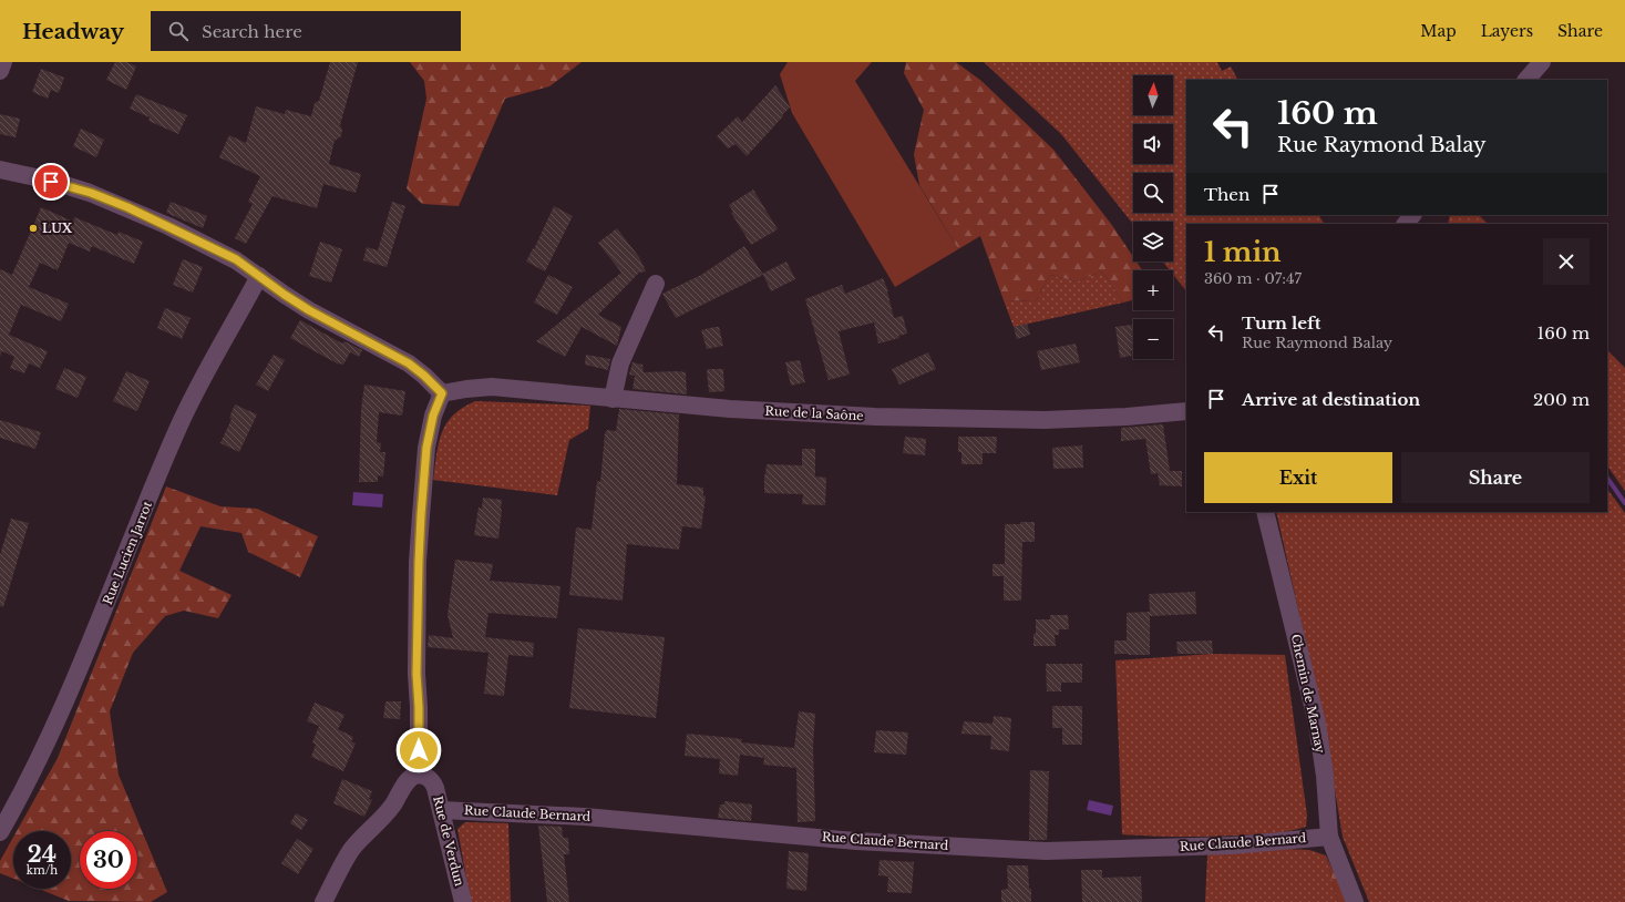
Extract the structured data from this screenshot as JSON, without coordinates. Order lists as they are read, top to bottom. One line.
{"streets":{"street":["Rue de la Saône","Rue Lucien Jarrot","Chemin de Marnay","Rue Claude Bernard","Rue de Verdun"]},"crossings":[["Chemin de Marnay","Rue Claude Bernard"],["Rue Claude Bernard","Rue de Verdun"]],"places":["LUX"],"north":"top","page":{"header":"Headway","search":"Search here","nav":["Map","Layers","Share"],"map_buttons":["+","−"],"turn":["160 m","Rue Raymond Balay"],"then":"Then","heading":["1 min","360 m · 07:47"],"list":[{"name":"Turn left","note":"Rue Raymond Balay","value":"160 m"},{"name":"Arrive at destination","value":"200 m"}],"buttons":["Exit","Share"],"speed":"24 km/h","limit":"30"}}
